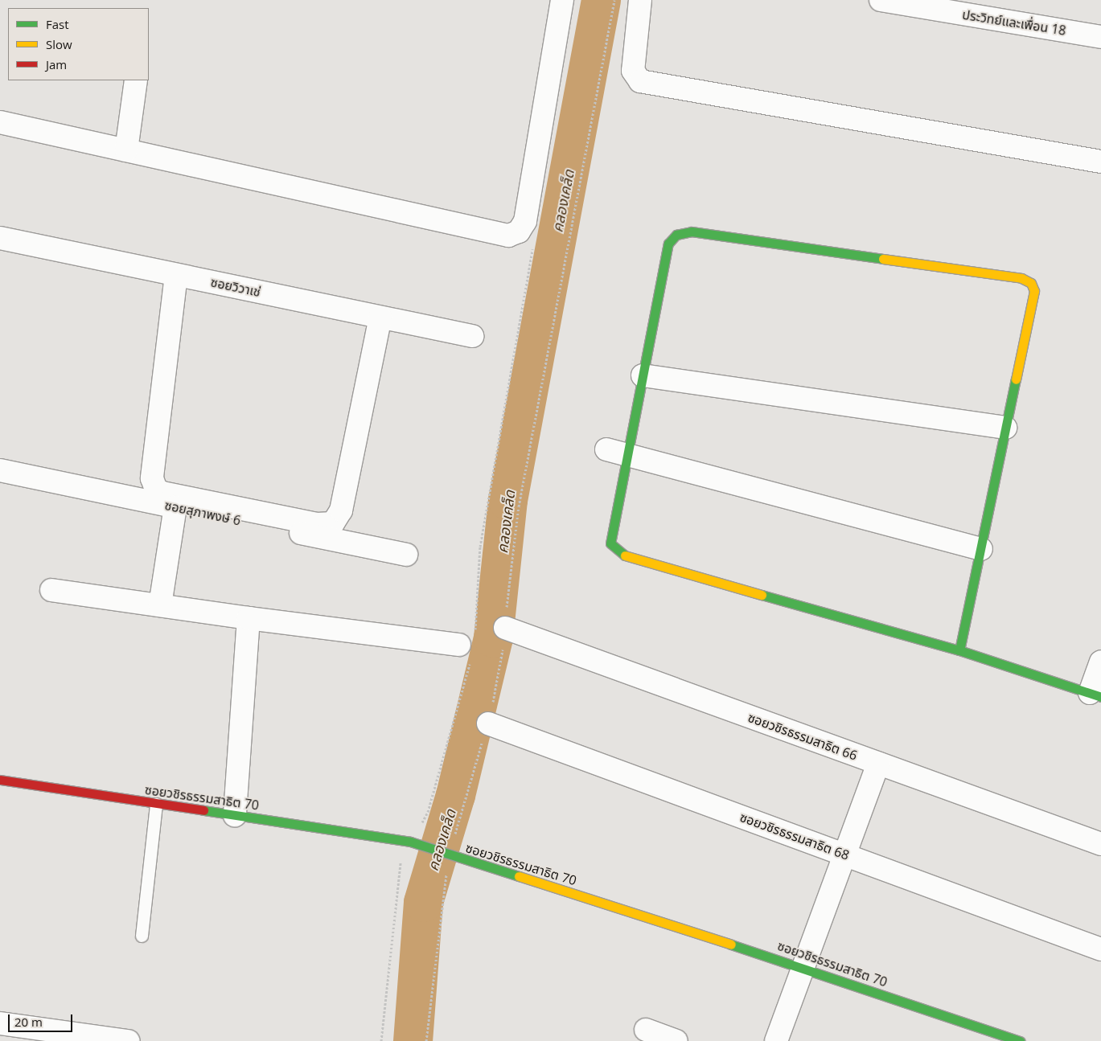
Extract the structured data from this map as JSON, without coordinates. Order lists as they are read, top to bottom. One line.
{"streets":{"street":["ประวิทย์และเพื่อน 18","ซอยวิวาเช่","ซอยสุภาพงษ์ 6","ซอยวชิรธรรมสาธิต 66","ซอยวชิรธรรมสาธิต 70","ซอยวชิรธรรมสาธิต 68"]},"water":["คลองเคล็ด"],"legend":["Fast","Slow","Jam"],"scale_bar":"20 m"}
